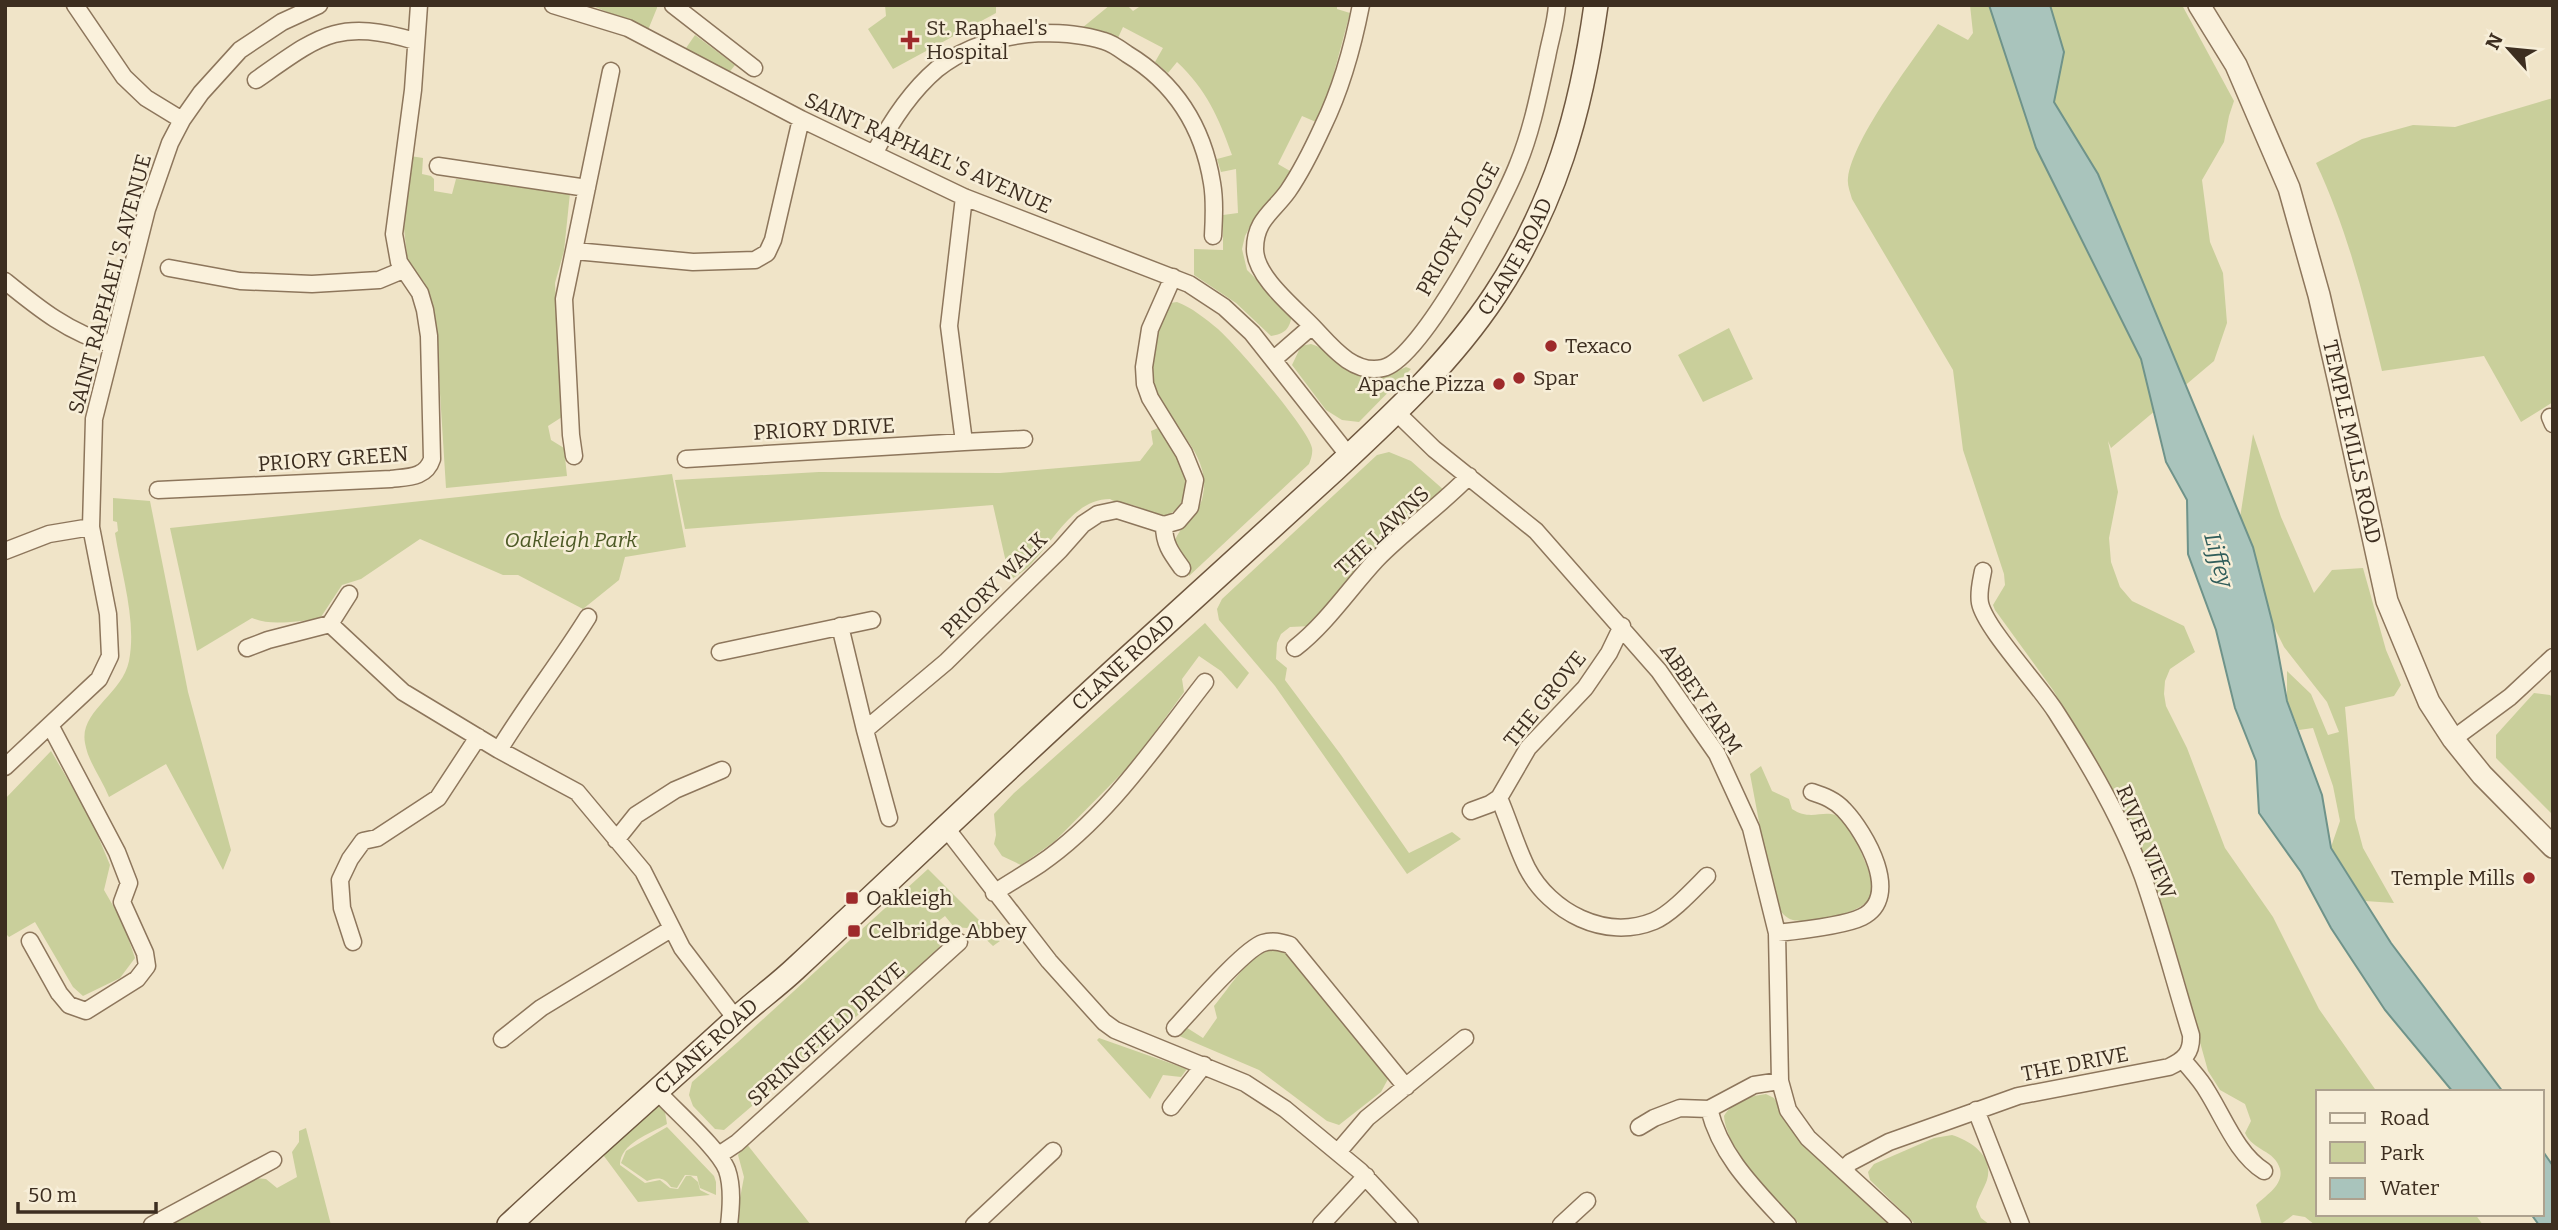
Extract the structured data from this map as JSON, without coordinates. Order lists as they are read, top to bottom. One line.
{"streets":{"main road":["CLANE ROAD"],"street":["SAINT RAPHAEL'S AVENUE","PRIORY LODGE","PRIORY DRIVE","TEMPLE MILLS ROAD","PRIORY GREEN","THE LAWNS","PRIORY WALK","THE GROVE","ABBEY FARM","RIVER VIEW","SPRINGFIELD DRIVE","THE DRIVE"]},"crossings":[["SAINT RAPHAEL'S AVENUE","CLANE ROAD"],["CLANE ROAD","ABBEY FARM"],["THE LAWNS","ABBEY FARM"],["THE GROVE","ABBEY FARM"],["ABBEY FARM","THE DRIVE"],["RIVER VIEW","THE DRIVE"]],"water":["Liffey"],"parks":["Oakleigh Park"],"places":{"health":["St. Raphael's Hospital"],"other":["Texaco","Spar","Apache Pizza","Temple Mills"],"transit":["Oakleigh","Celbridge Abbey"]},"legend":["Road","Park","Water"],"scale_bar":"50 m","north":"top left"}
